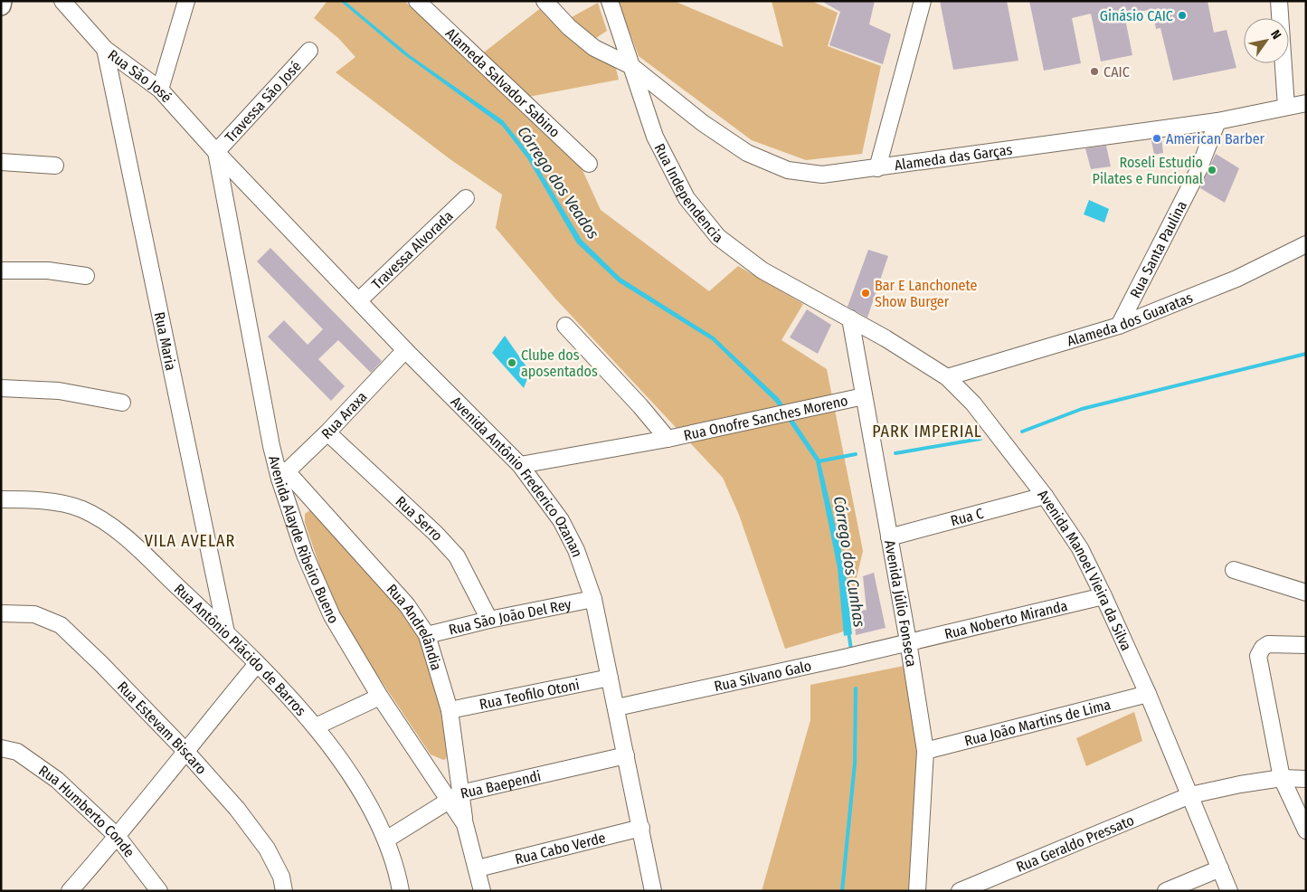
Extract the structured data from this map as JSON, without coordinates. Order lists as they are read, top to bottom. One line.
{"streets":{"street":["Rua São José","Alameda Salvador Sabino","Travessa São José","Alameda das Garças","Rua Independencia","Rua Santa Paulina","Travessa Alvorada","Alameda dos Guaratas","Rua Maria","Rua Araxa","Rua Onofre Sanches Moreno","Avenida Antônio Frederico Ozanan","Rua C","Rua Serro","Avenida Alayde Ribeiro Bueno","Avenida Manoel Vieira da Silva","Avenida Júlio Fonseca","Rua São João Del Rey","Rua Noberto Miranda","Rua Andrelândia","Rua Antônio Plácido de Barros","Rua Silvano Galo","Rua Teofilo Otoni","Rua João Martins de Lima","Rua Estevam Biscaro","Rua Baependi","Rua Humberto Conde","Rua Geraldo Pressato","Rua Cabo Verde"]},"crossings":[["Rua São José","Travessa São José"],["Rua São José","Rua Maria"],["Rua São José","Avenida Antônio Frederico Ozanan"],["Rua São José","Avenida Alayde Ribeiro Bueno"],["Travessa São José","Avenida Antônio Frederico Ozanan"],["Travessa São José","Avenida Alayde Ribeiro Bueno"],["Alameda das Garças","Rua Independencia"],["Alameda das Garças","Rua Santa Paulina"],["Rua Independencia","Avenida Manoel Vieira da Silva"],["Rua Independencia","Avenida Júlio Fonseca"],["Rua Santa Paulina","Alameda dos Guaratas"],["Travessa Alvorada","Avenida Antônio Frederico Ozanan"],["Alameda dos Guaratas","Avenida Manoel Vieira da Silva"],["Rua Maria","Rua Antônio Plácido de Barros"],["Rua Araxa","Avenida Antônio Frederico Ozanan"],["Rua Araxa","Rua Serro"],["Rua Araxa","Avenida Alayde Ribeiro Bueno"],["Rua Araxa","Rua Andrelândia"],["Rua Onofre Sanches Moreno","Avenida Antônio Frederico Ozanan"],["Rua Onofre Sanches Moreno","Avenida Júlio Fonseca"],["Avenida Antônio Frederico Ozanan","Avenida Alayde Ribeiro Bueno"],["Avenida Antônio Frederico Ozanan","Rua São João Del Rey"],["Avenida Antônio Frederico Ozanan","Rua Silvano Galo"],["Avenida Antônio Frederico Ozanan","Rua Teofilo Otoni"],["Avenida Antônio Frederico Ozanan","Rua Baependi"],["Avenida Antônio Frederico Ozanan","Rua Cabo Verde"],["Rua C","Avenida Manoel Vieira da Silva"],["Rua C","Avenida Júlio Fonseca"],["Rua Serro","Rua São João Del Rey"],["Avenida Alayde Ribeiro Bueno","Rua Andrelândia"],["Avenida Alayde Ribeiro Bueno","Rua Baependi"],["Avenida Alayde Ribeiro Bueno","Rua Cabo Verde"],["Avenida Manoel Vieira da Silva","Avenida Júlio Fonseca"],["Avenida Manoel Vieira da Silva","Rua Noberto Miranda"],["Avenida Manoel Vieira da Silva","Rua João Martins de Lima"],["Avenida Manoel Vieira da Silva","Rua Geraldo Pressato"],["Avenida Júlio Fonseca","Rua Noberto Miranda"],["Avenida Júlio Fonseca","Rua Silvano Galo"],["Avenida Júlio Fonseca","Rua João Martins de Lima"],["Rua São João Del Rey","Rua Andrelândia"],["Rua Noberto Miranda","Rua Silvano Galo"],["Rua Andrelândia","Rua Teofilo Otoni"],["Rua Andrelândia","Rua Baependi"],["Rua Antônio Plácido de Barros","Rua Baependi"]],"districts":["PARK IMPERIAL","VILA AVELAR"],"water":["Córrego dos Veados","Córrego dos Cunhas"],"places":["Ginásio CAIC","CAIC","American Barber","Roseli Estudio Pilates e Funcional","Bar E Lanchonete Show Burger","Clube dos aposentados"],"north":"top right"}
